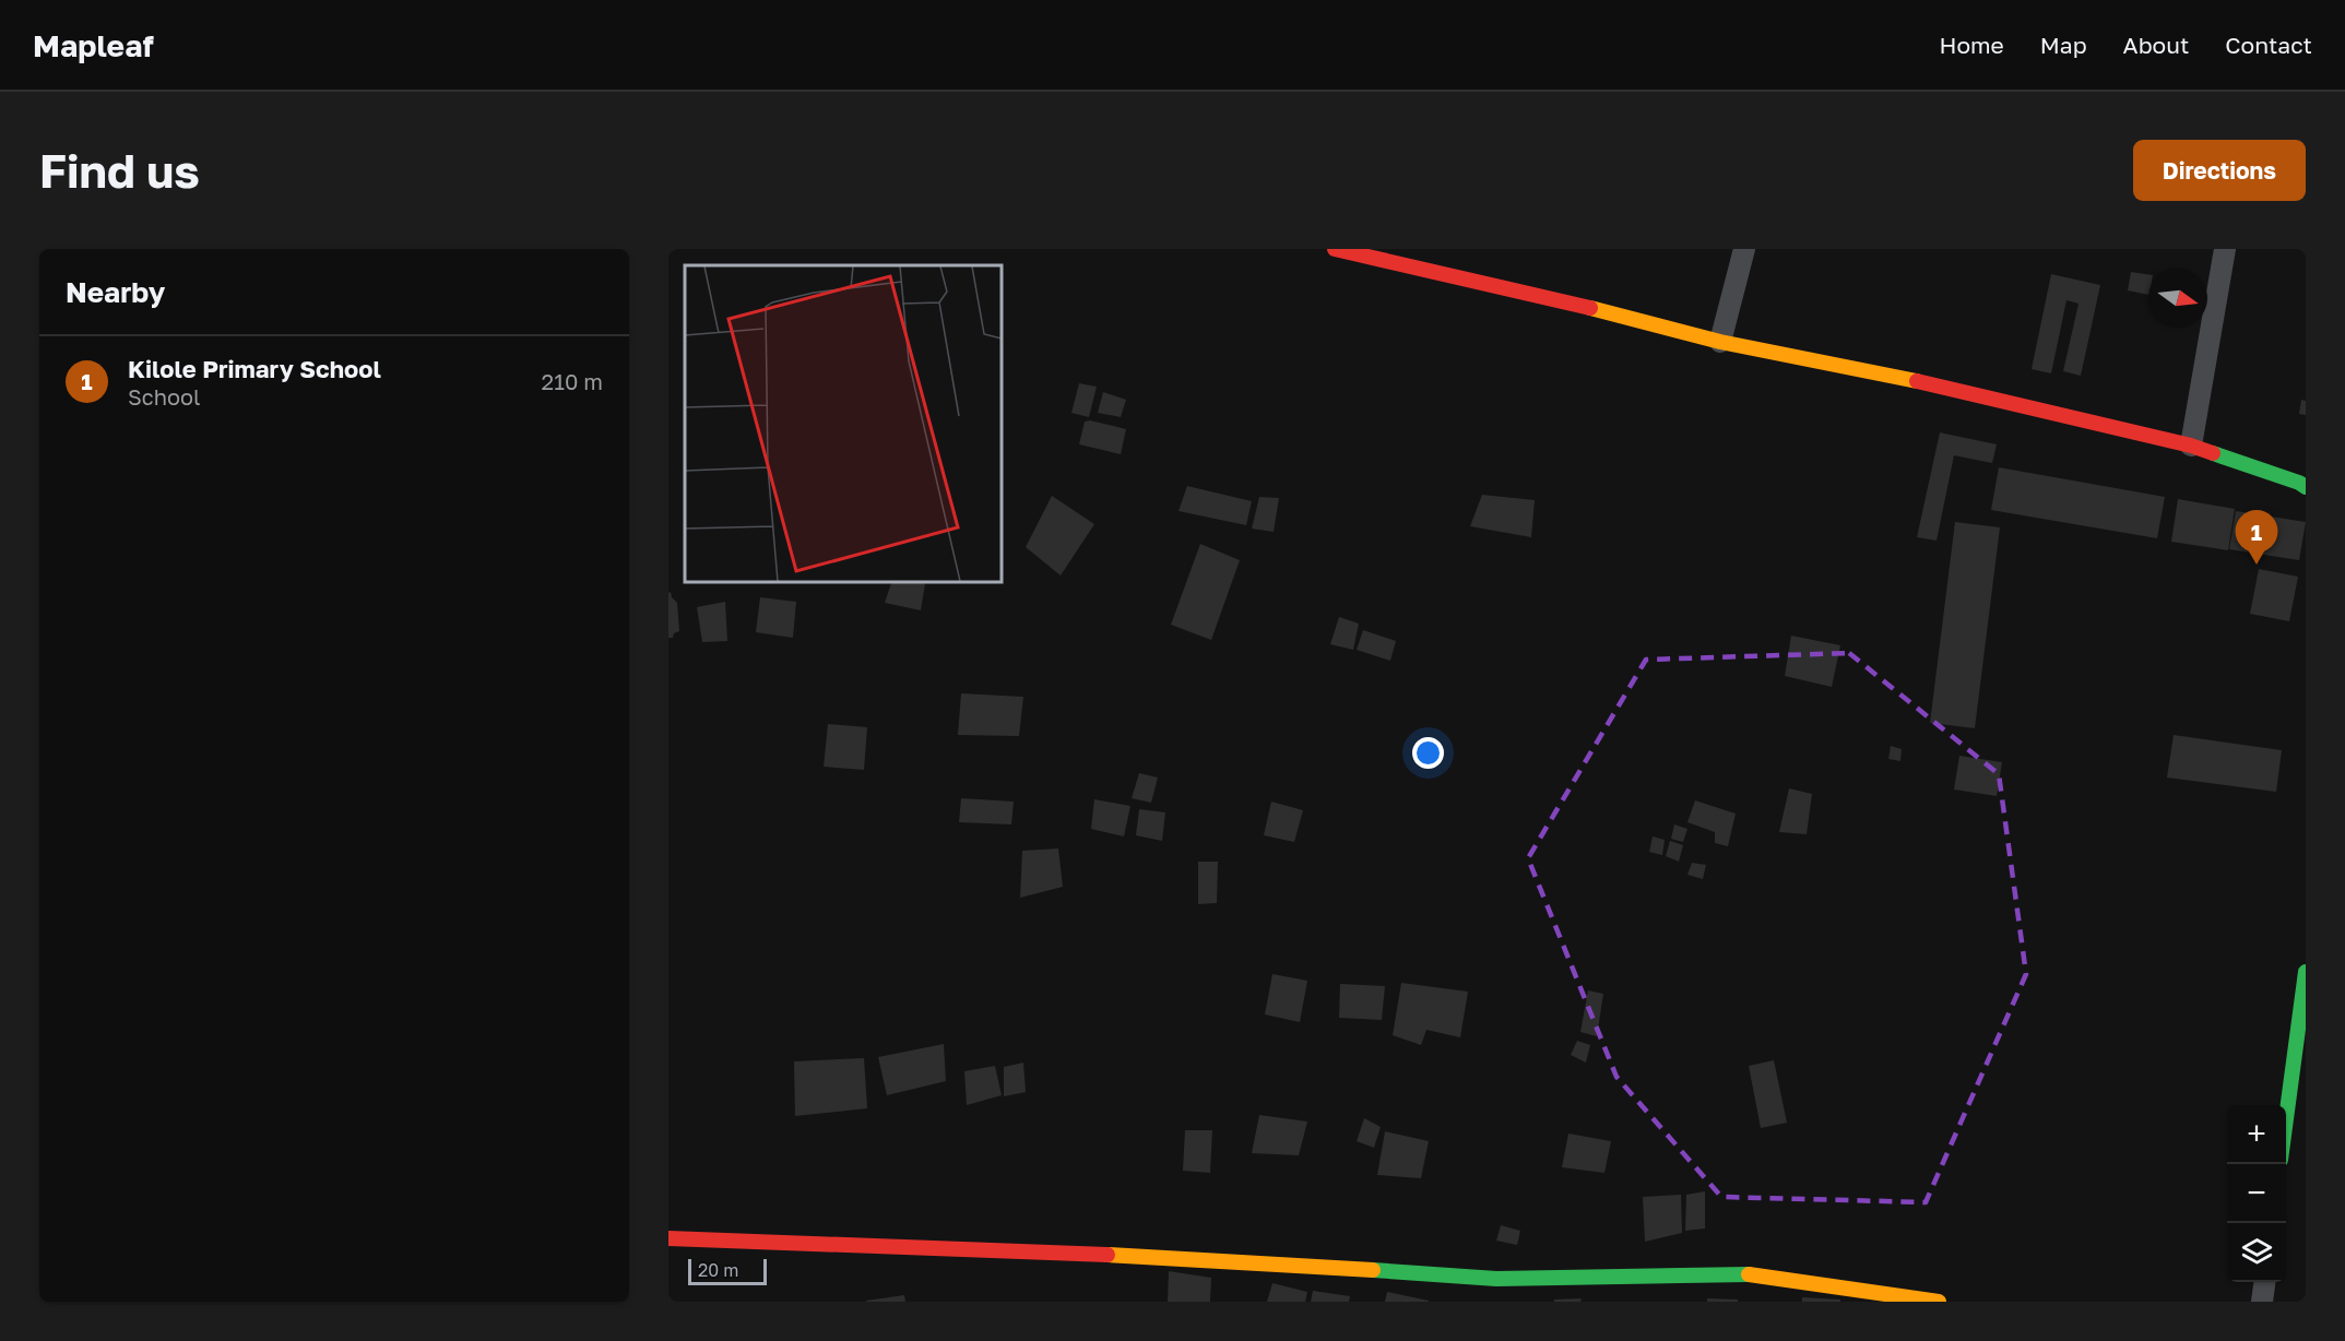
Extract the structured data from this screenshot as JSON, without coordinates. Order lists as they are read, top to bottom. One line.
{"scale_bar":"20 m","north":"right","page":{"header":"Mapleaf","nav":["Home","Map","About","Contact"],"buttons":"Directions","title":"Find us","heading":"Nearby","list":[{"mark":"1","name":"Kilole Primary School","note":"School","value":"210 m"}],"pins":"1","map_buttons":["+","−"],"scale":"20 m"}}
